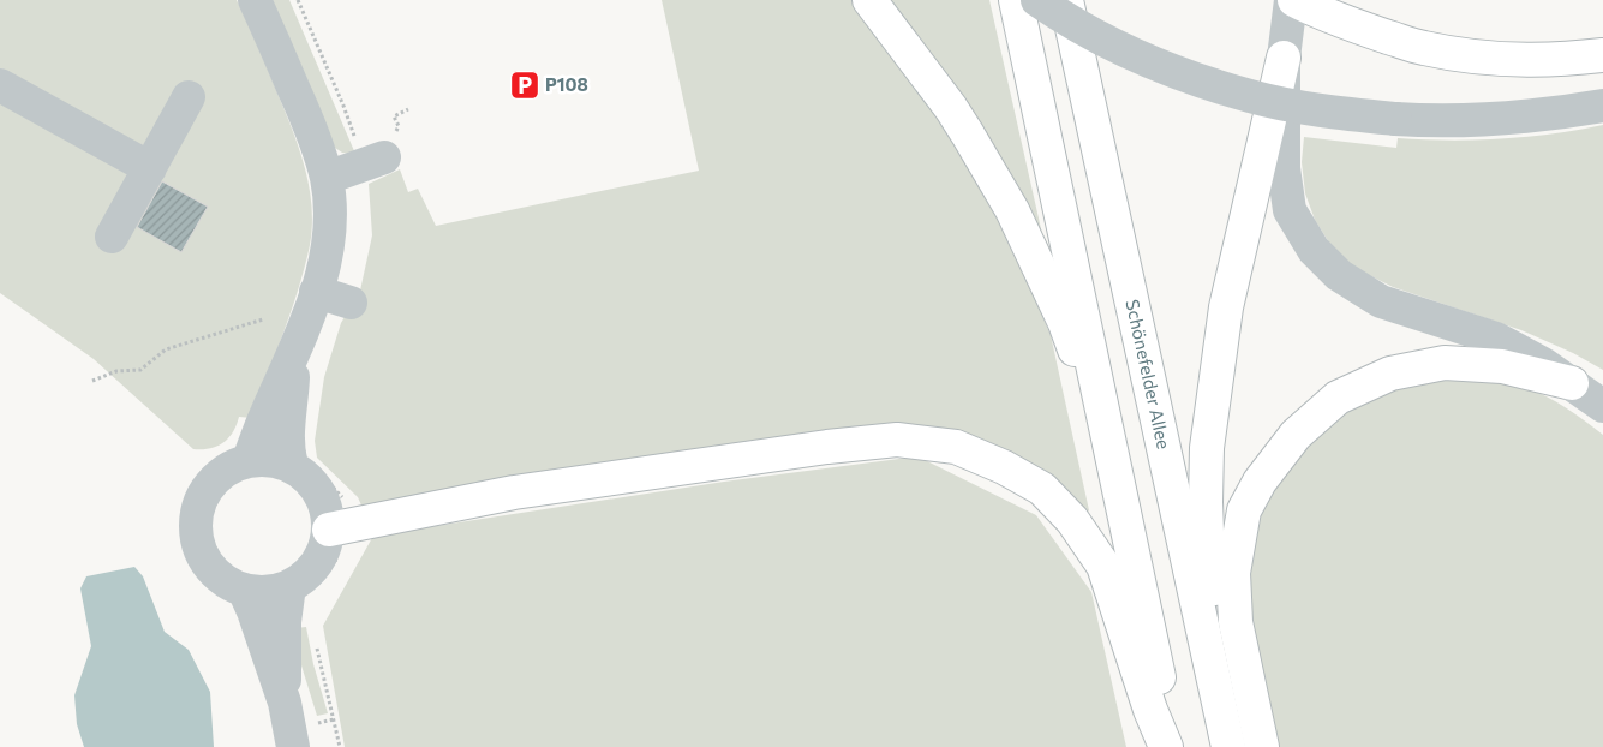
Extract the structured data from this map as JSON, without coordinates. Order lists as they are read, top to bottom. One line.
{"streets":{"highway":["Schönefelder Allee"]},"places":{"parking":["P108"]}}
